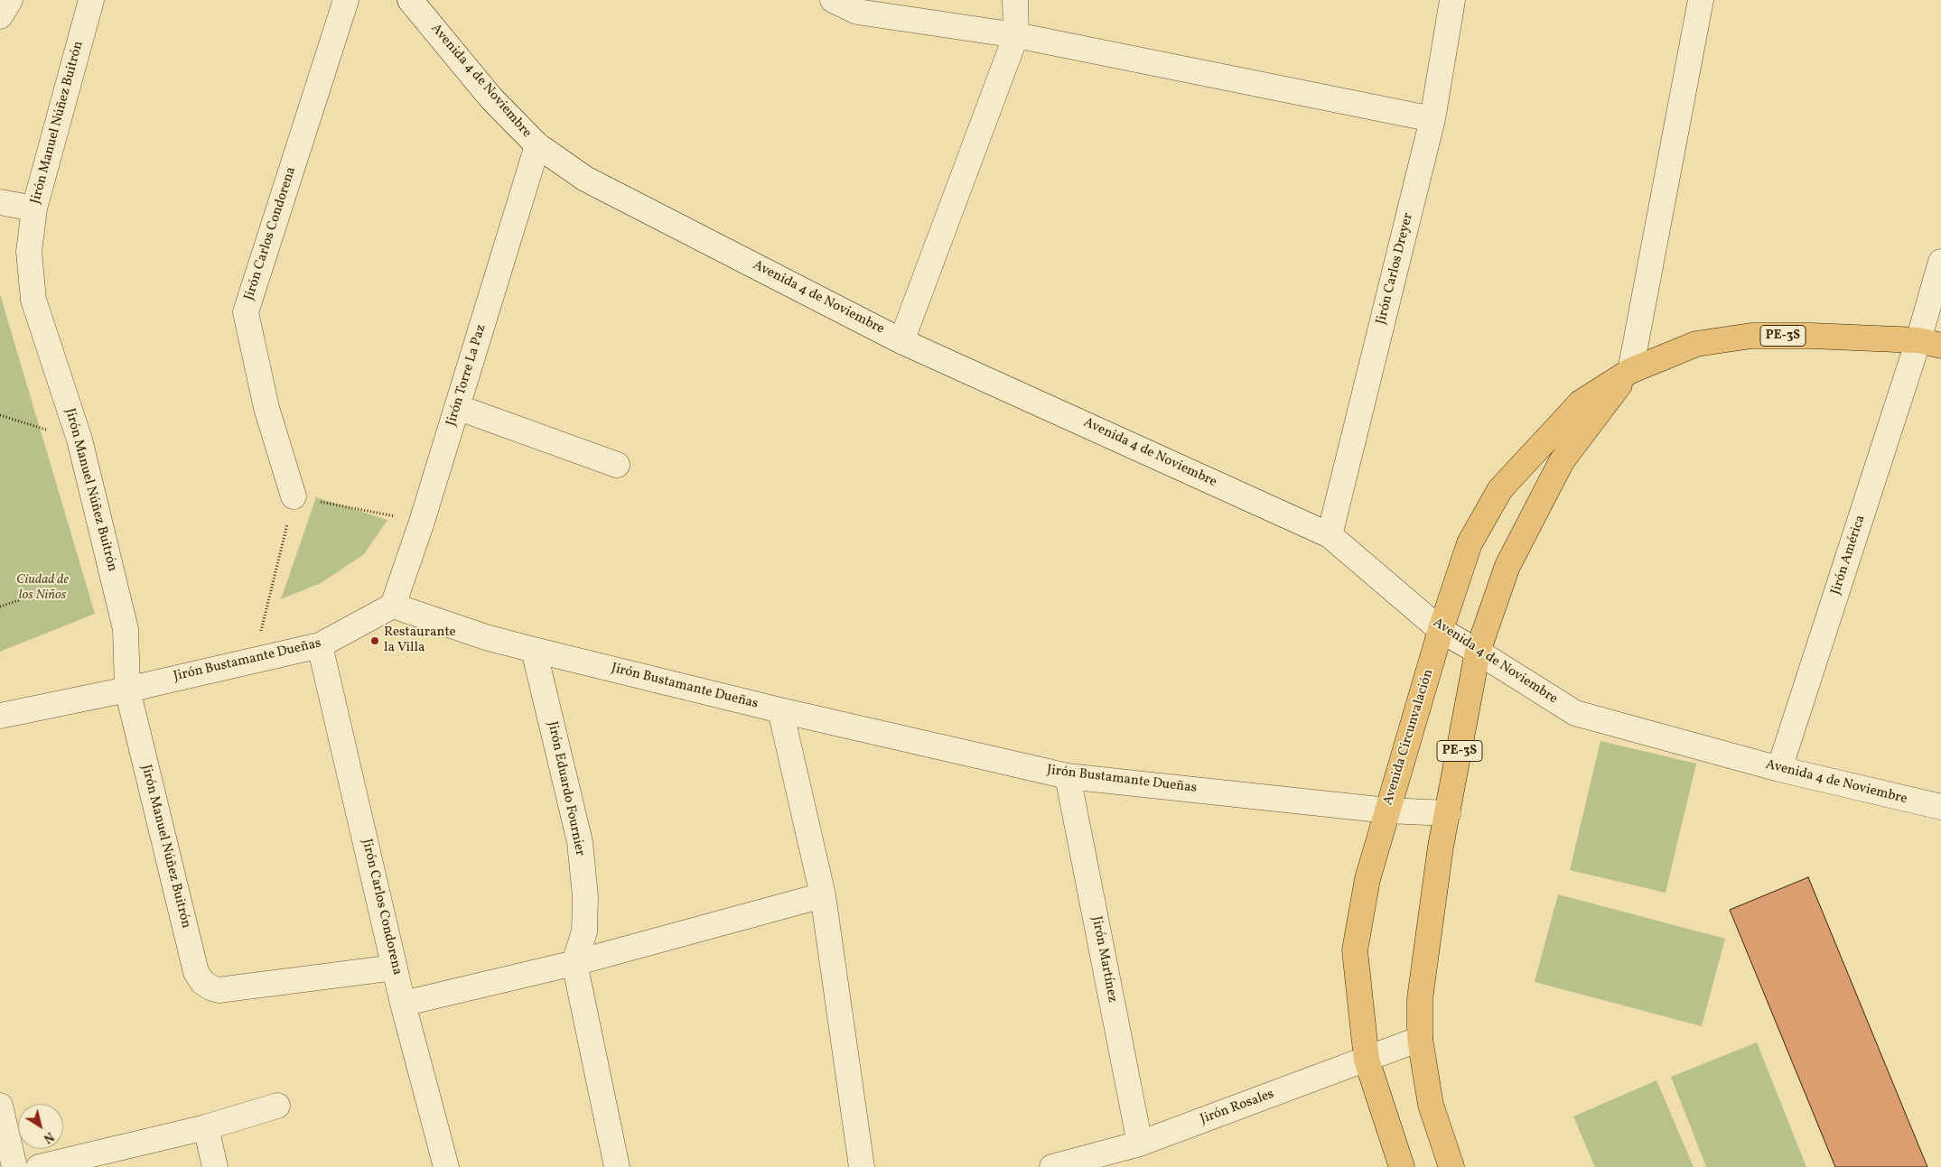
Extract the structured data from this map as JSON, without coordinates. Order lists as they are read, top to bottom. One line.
{"streets":{"highway":["PE-3S","Avenida Circunvalación"],"street":["Avenida 4 de Noviembre","Jirón Manuel Núñez Buitrón","Jirón Carlos Condorena","Jirón Carlos Dreyer","Jirón Torre La Paz","Jirón América","Jirón Bustamante Dueñas","Jirón Eduardo Fournier","Jirón Martínez","Jirón Rosales"]},"crossings":[["Avenida 4 de Noviembre","Jirón Carlos Dreyer"],["Avenida 4 de Noviembre","PE-3S"],["Avenida 4 de Noviembre","Jirón Torre La Paz"],["Avenida 4 de Noviembre","Jirón América"],["Avenida 4 de Noviembre","Avenida Circunvalación"],["Jirón Manuel Núñez Buitrón","Jirón Carlos Condorena"],["Jirón Manuel Núñez Buitrón","Jirón Bustamante Dueñas"],["Jirón Carlos Condorena","Jirón Bustamante Dueñas"],["PE-3S","Jirón Bustamante Dueñas"],["PE-3S","Avenida Circunvalación"],["PE-3S","Jirón Rosales"],["Jirón Torre La Paz","Jirón Bustamante Dueñas"],["Jirón América","Avenida Circunvalación"],["Jirón Bustamante Dueñas","Avenida Circunvalación"],["Jirón Bustamante Dueñas","Jirón Eduardo Fournier"],["Jirón Bustamante Dueñas","Jirón Martínez"],["Avenida Circunvalación","Jirón Rosales"],["Jirón Martínez","Jirón Rosales"]],"parks":["Ciudad de los Niños"],"places":["Restaurante la Villa"],"north":"bottom right"}
